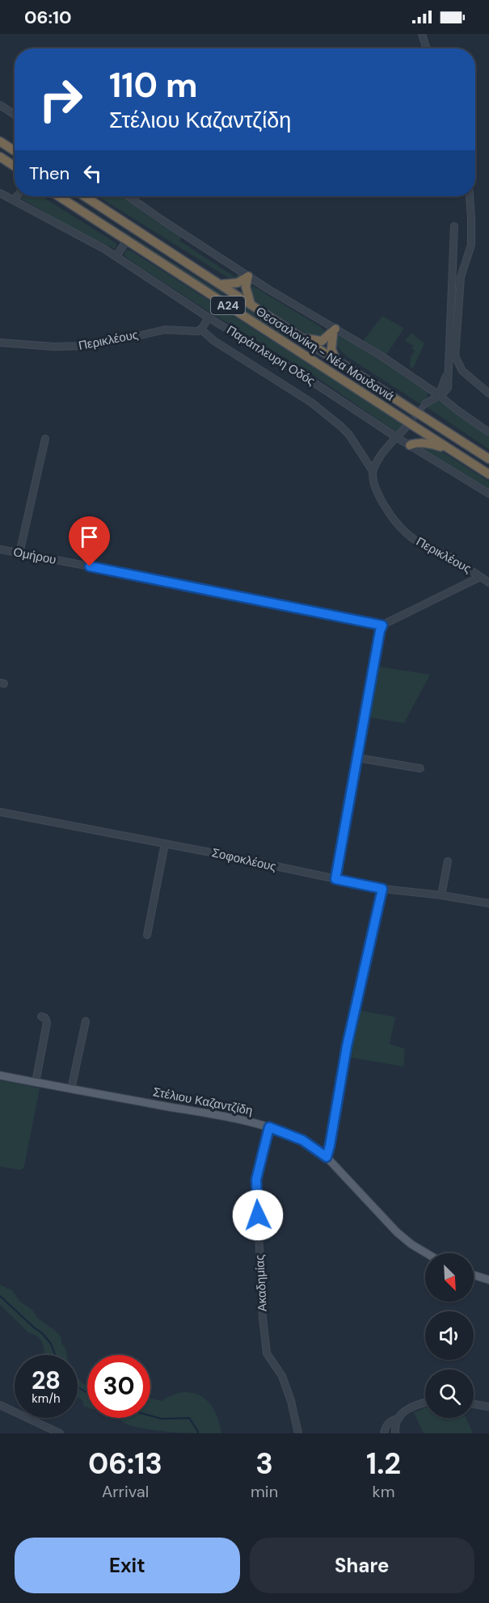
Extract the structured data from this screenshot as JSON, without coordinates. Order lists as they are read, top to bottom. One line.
{"streets":{"highway":["Α24","Θεσσαλονίκη - Νέα Μουδανιά"],"main road":["Στέλιου Καζαντζίδη"],"street":["Περικλέους","Παράπλευρη Οδός","Ομήρου","Σοφοκλέους","Ακαδημίας"]},"crossings":[["Στέλιου Καζαντζίδη","Ακαδημίας"]],"north":"bottom right","page":{"status":"06:10","turn":["110 m","Στέλιου Καζαντζίδη"],"then":"Then","speed":"28 km/h","limit":"30","eta":["06:13","Arrival","3","min","1.2","km"],"buttons":["Exit","Share"]}}
